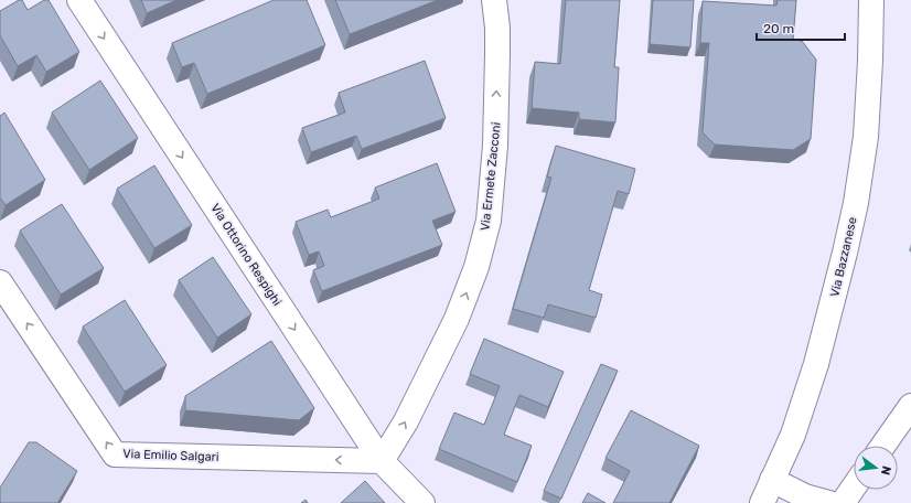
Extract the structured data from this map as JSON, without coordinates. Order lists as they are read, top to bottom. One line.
{"streets":{"street":["Via Ermete Zacconi","Via Ottorino Respighi","Via Bazzanese","Via Emilio Salgari"]},"crossings":[["Via Ermete Zacconi","Via Ottorino Respighi"],["Via Ermete Zacconi","Via Emilio Salgari"],["Via Ottorino Respighi","Via Emilio Salgari"]],"one_way":["Via Ermete Zacconi","Via Ottorino Respighi","Via Emilio Salgari"],"scale_bar":"20 m","north":"right"}
